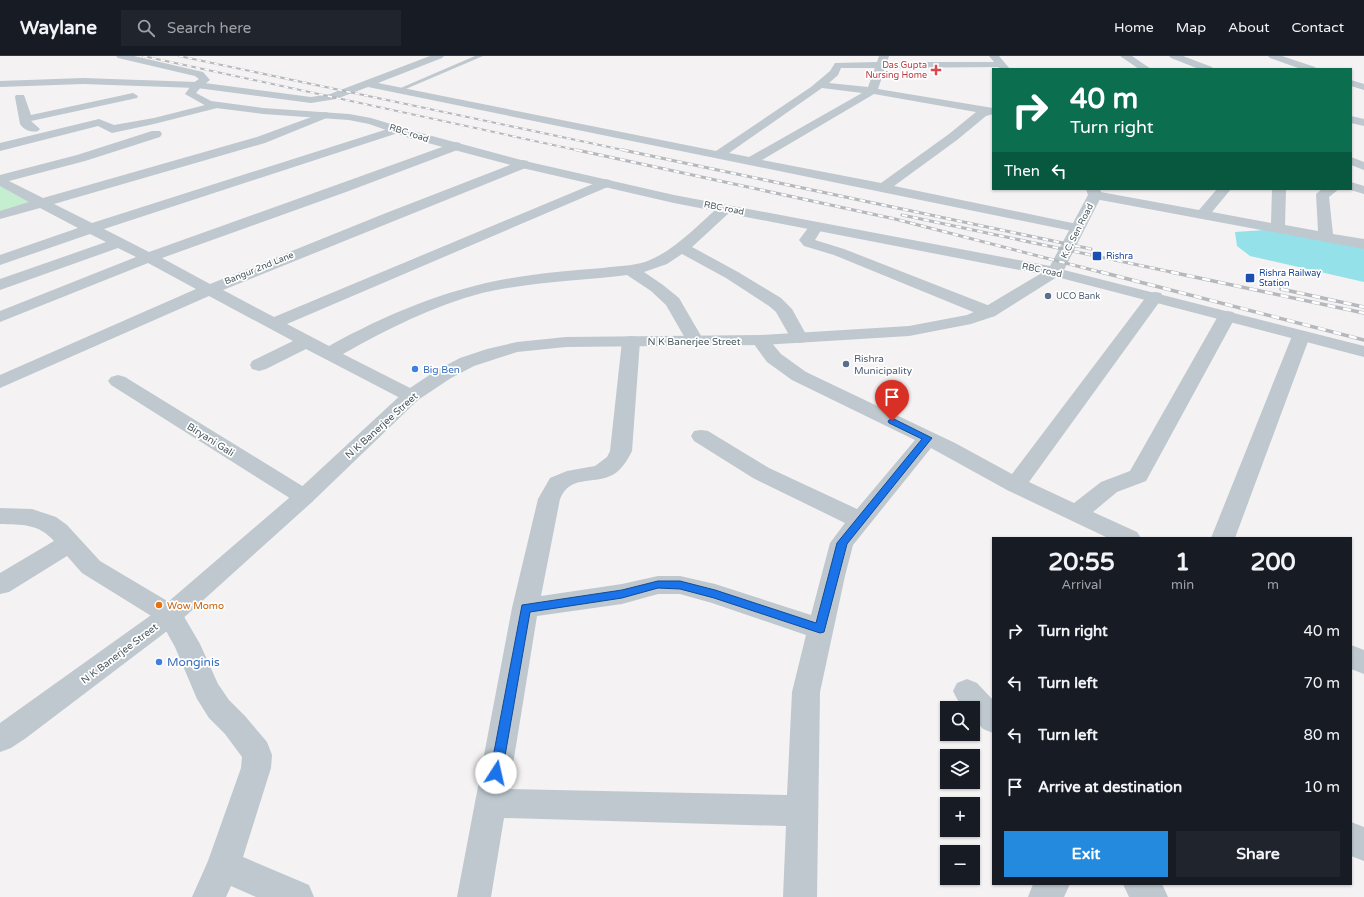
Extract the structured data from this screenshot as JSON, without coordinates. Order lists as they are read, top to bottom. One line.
{"streets":{"street":["RBC road","K.C. Sen Road","Bangur 2nd Lane","N K Banerjee Street","Biryani Gali"]},"crossings":[["RBC road","K.C. Sen Road"],["RBC road","Bangur 2nd Lane"],["RBC road","N K Banerjee Street"],["K.C. Sen Road","N K Banerjee Street"],["N K Banerjee Street","Biryani Gali"]],"places":{"health":["Das Gupta Nursing Home"],"transit":["Rishra","Rishra Railway Station"],"other":["UCO Bank","Rishra Municipality","Big Ben","Wow Momo","Monginis"]},"page":{"header":"Waylane","search":"Search here","nav":["Home","Map","About","Contact"],"turn":["40 m","Turn right"],"then":"Then","eta":["20:55","Arrival","1","min","200","m"],"list":[{"name":"Turn right","value":"40 m"},{"name":"Turn left","value":"70 m"},{"name":"Turn left","value":"80 m"},{"name":"Arrive at destination","value":"10 m"}],"map_buttons":["+","−"],"buttons":["Exit","Share"]}}
